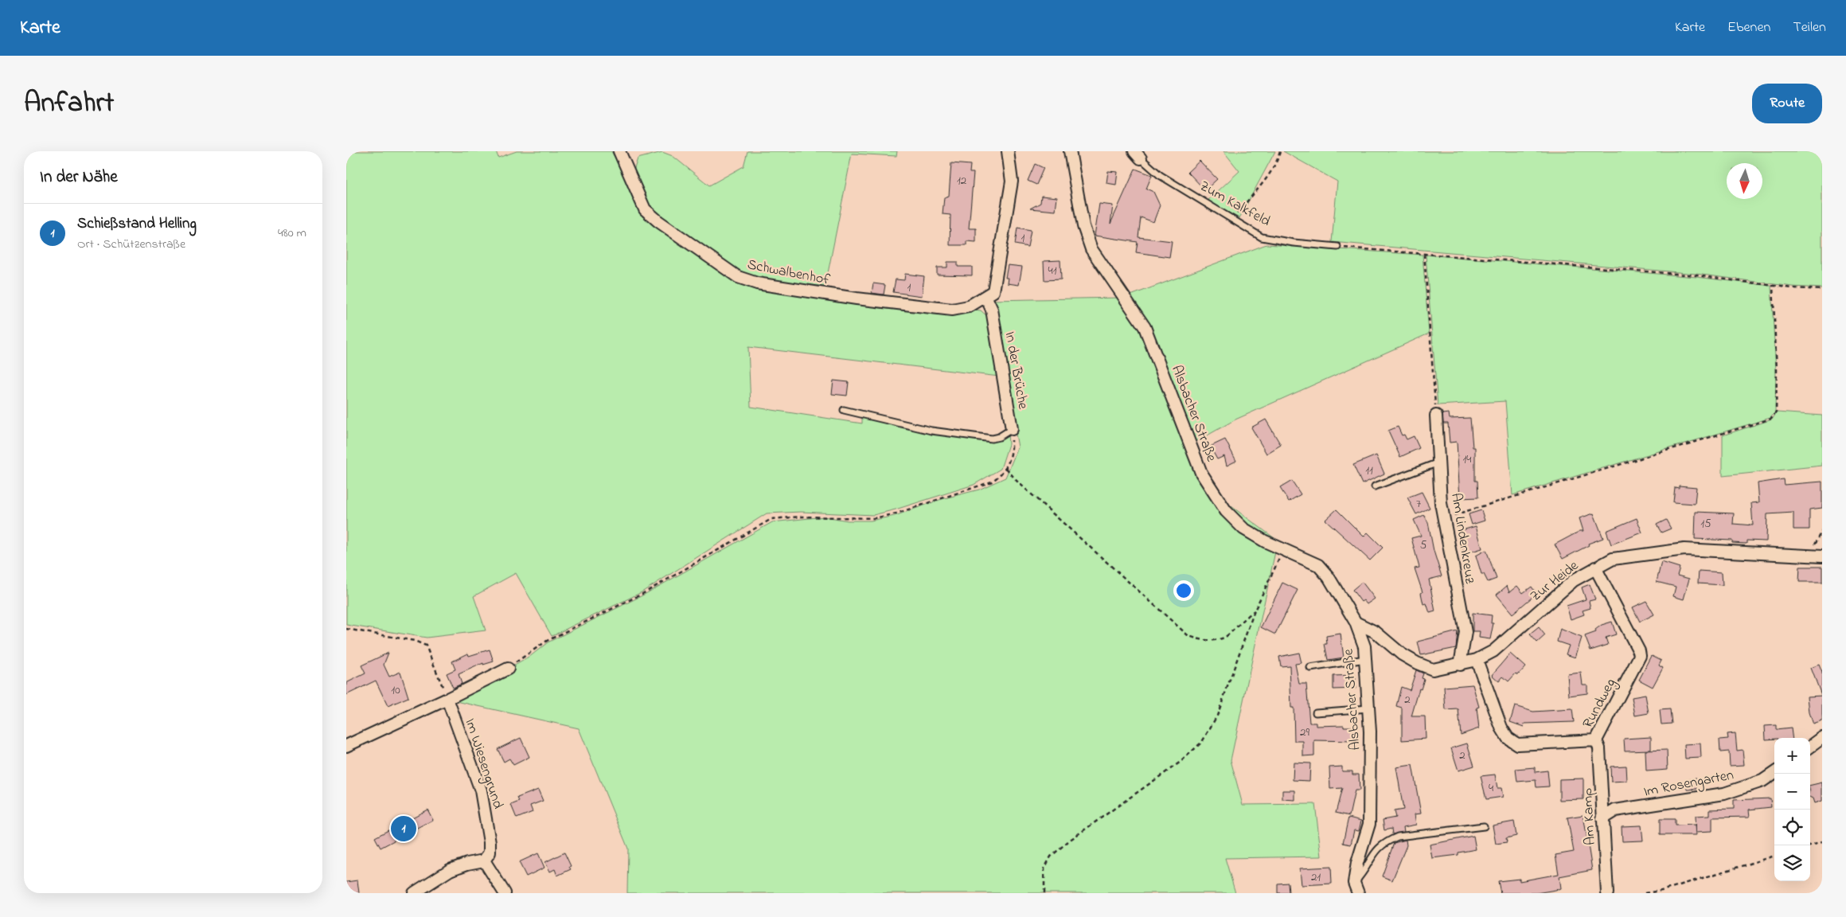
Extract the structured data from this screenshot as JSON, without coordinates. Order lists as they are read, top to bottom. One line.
{"streets":{"street":["Schwalbenhof","In der Brüche","Alsbacher Straße","Am Lindenkreuz","Zur Heide","Rundweg","Im Wiesengrund","Im Rosengarten","Am Kamp"],"lane":["Zum Kalkfeld"]},"crossings":[["Schwalbenhof","In der Brüche"],["Alsbacher Straße","Zur Heide"],["Am Lindenkreuz","Zur Heide"],["Zur Heide","Rundweg"],["Rundweg","Am Kamp"],["Im Rosengarten","Am Kamp"]],"house_numbers":["12","1","41","1","14","11","7","15","5","10","2","29","2","4","21"],"north":"bottom","page":{"header":"Karte","nav":["Karte","Ebenen","Teilen"],"title":"Anfahrt","buttons":"Route","heading":"In der Nähe","list":[{"mark":"1","name":"Schießstand Helling","note":"Ort · Schützenstraße","value":"480 m"}],"map_buttons":["+","−"],"pins":"1"}}
